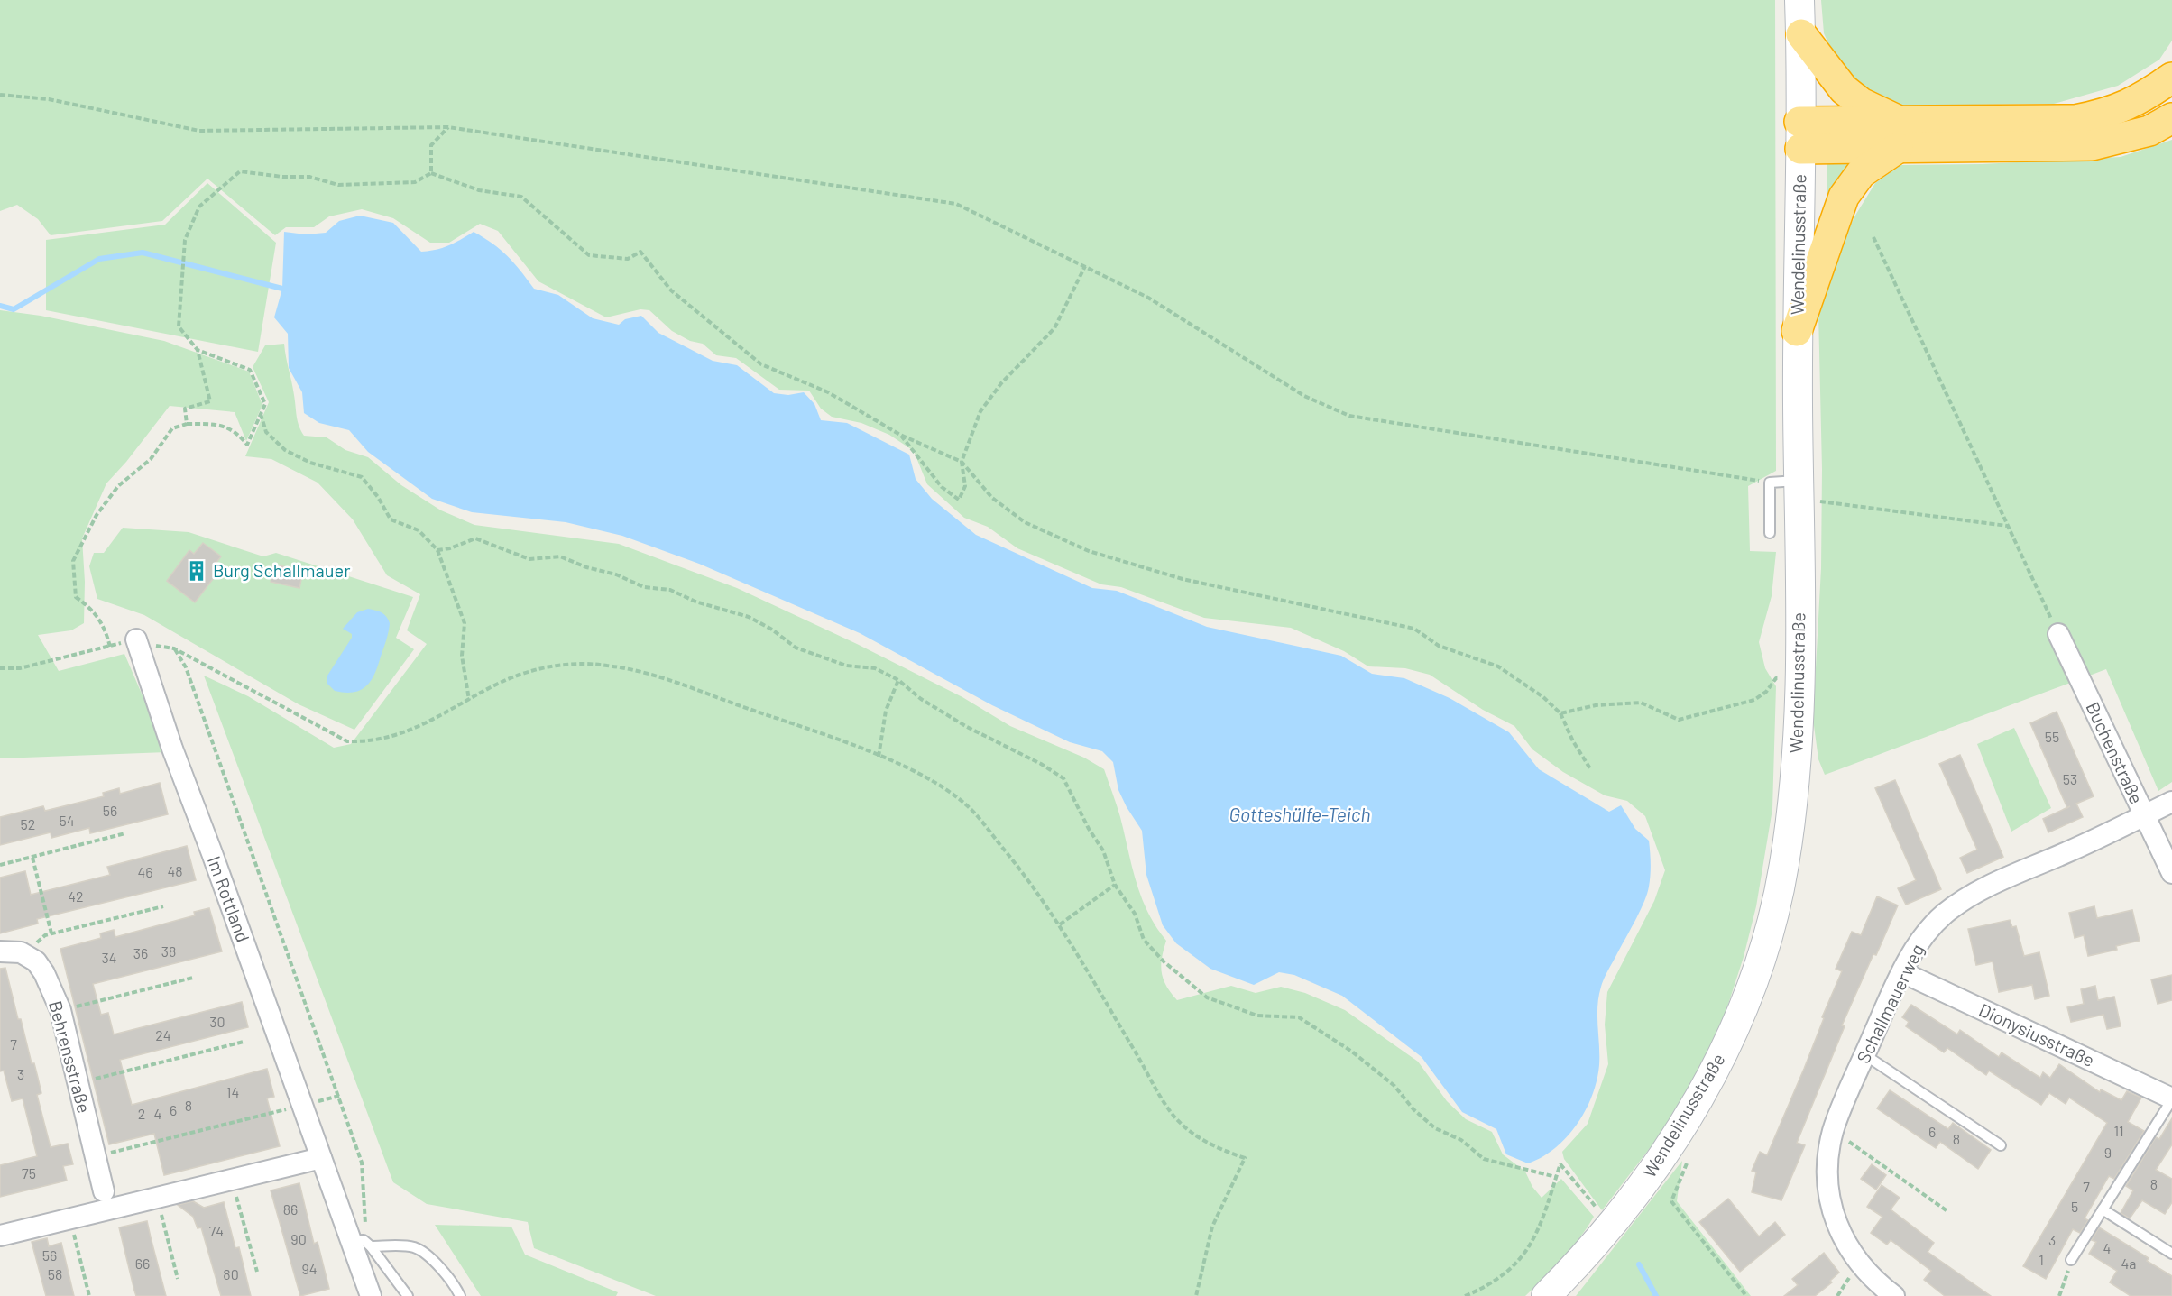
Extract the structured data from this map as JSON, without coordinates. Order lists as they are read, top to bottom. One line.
{"streets":{"main road":["Wendelinusstraße"],"street":["Buchenstraße","Im Rottland","Schallmauerweg","Dionysiusstraße","Behrensstraße"]},"crossings":[["Buchenstraße","Schallmauerweg"],["Schallmauerweg","Dionysiusstraße"]],"water":["Gotteshülfe-Teich"],"places":{"building":["Burg Schallmauer"]},"house_numbers":["55","53","56","54","52","48","46","42","38","36","34","30","24","7","3","14","8","6","2","4","11","6","8","9","75","8","7","5","86","74","90","3","4","56","1","66","4a","94","58","80"]}
